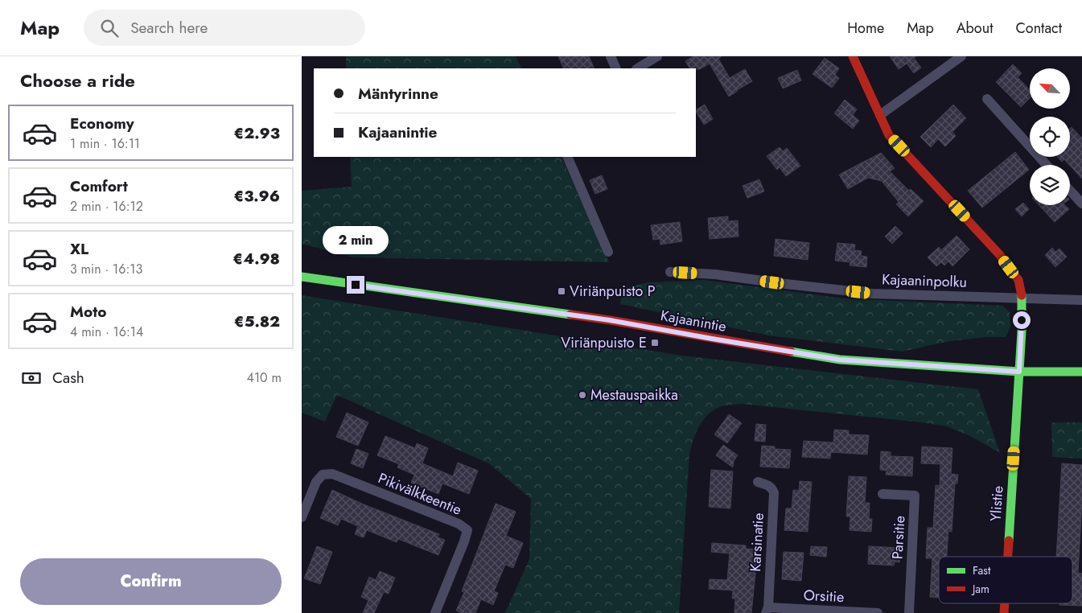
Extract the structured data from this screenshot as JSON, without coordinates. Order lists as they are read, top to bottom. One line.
{"streets":{"main road":["Kajaanintie","Ylistie"],"street":["Kajaaninpolku","Pikivälkkeentie","Parsitie","Karsinatie","Orsitie"]},"crossings":[["Kajaaninpolku","Ylistie"],["Kajaanintie","Ylistie"],["Karsinatie","Orsitie"]],"places":{"transit":["Viriänpuisto P","Viriänpuisto E"],"other":["Mestauspaikka"]},"legend":["Fast","Jam"],"north":"top left","page":{"header":"Map","search":"Search here","nav":["Home","Map","About","Contact"],"heading":"Choose a ride","banner":["Mäntyrinne","Kajaanintie"],"list":[{"name":"Economy","note":"1 min · 16:11","value":"€2.93"},{"name":"Comfort","note":"2 min · 16:12","value":"€3.96"},{"name":"XL","note":"3 min · 16:13","value":"€4.98"},{"name":"Moto","note":"4 min · 16:14","value":"€5.82"}],"bubble":"2 min","pay":["Cash","410 m"],"buttons":"Confirm"}}
